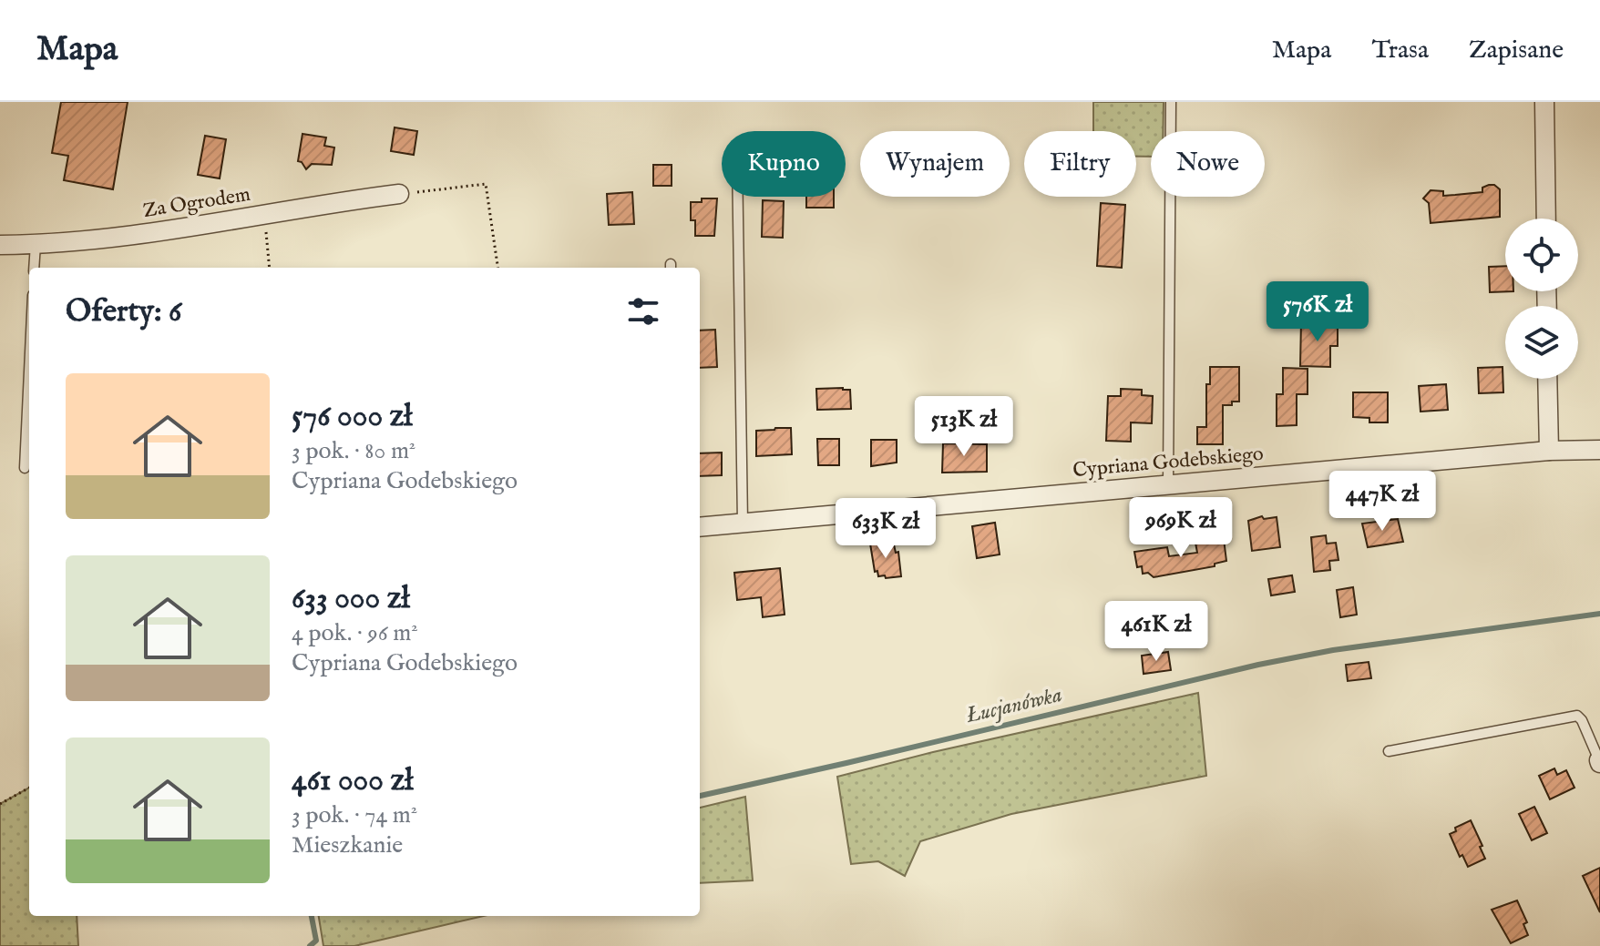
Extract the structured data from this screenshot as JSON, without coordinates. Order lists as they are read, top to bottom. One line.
{"streets":{"street":["Za Ogrodem","Cypriana Godebskiego"]},"water":["Łucjanówka"],"page":{"header":"Mapa","nav":["Mapa","Trasa","Zapisane"],"chip":["Kupno","Wynajem","Filtry","Nowe"],"heading":"Oferty: 6","price":["576K zł","513K zł","447K zł","969K zł","633K zł","461K zł"],"list":[{"name":"576 000 zł","note":"3 pok. · 80 m² · Cypriana Godebskiego"},{"name":"633 000 zł","note":"4 pok. · 96 m² · Cypriana Godebskiego"},{"name":"461 000 zł","note":"3 pok. · 74 m² · Mieszkanie"}]}}
